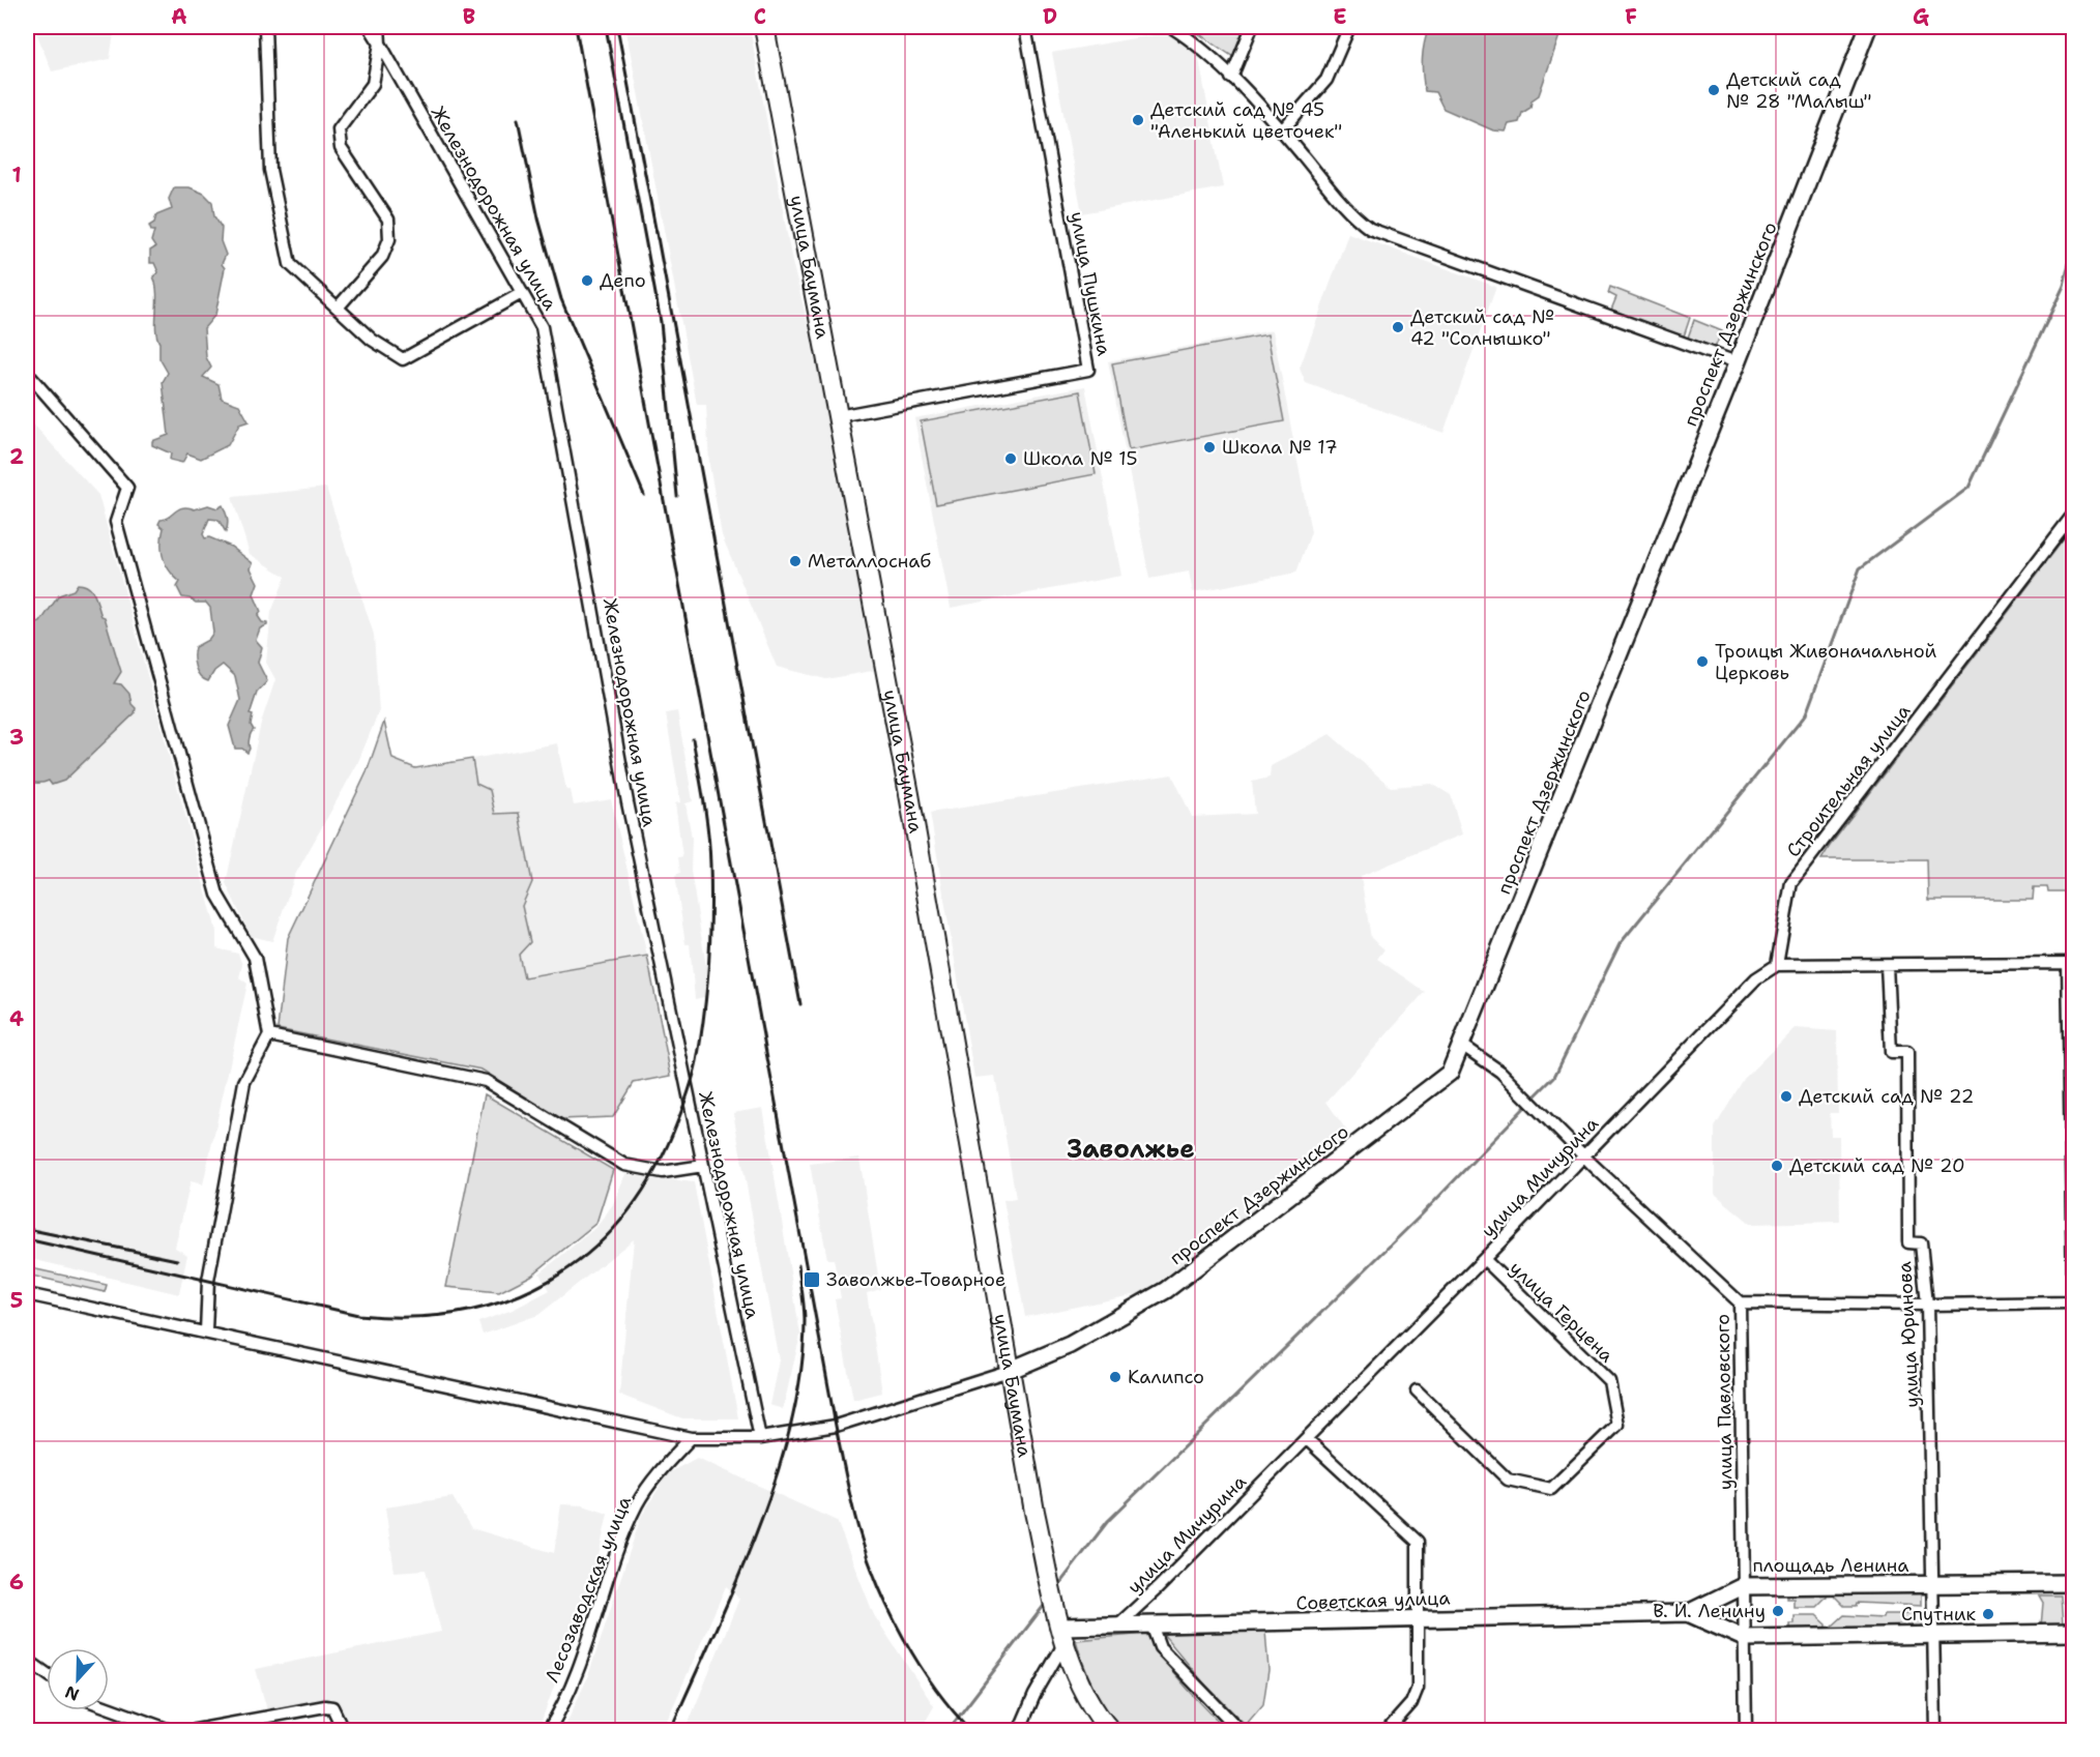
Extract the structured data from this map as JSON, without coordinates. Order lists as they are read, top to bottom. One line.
{"streets":{"main road":["улица Баумана"],"street":["Железнодорожная улица","улица Пушкина","проспект Дзержинского","Строительная улица","улица Мичурина","улица Герцена","улица Юринова","улица Павловского","площадь Ленина","Лесозаводская улица","Советская улица"]},"crossings":[["улица Баумана","улица Пушкина"],["улица Баумана","проспект Дзержинского"],["улица Баумана","Советская улица"],["проспект Дзержинского","улица Павловского"],["Строительная улица","улица Мичурина"],["улица Мичурина","улица Герцена"],["улица Мичурина","улица Павловского"],["улица Мичурина","Советская улица"],["улица Юринова","площадь Ленина"],["улица Павловского","площадь Ленина"],["площадь Ленина","Советская улица"]],"districts":["Заволжье"],"places":{"other":["Детский сад № 28 \"Малыш\"","Детский сад № 45 \"Аленький цветочек\"","Депо","Детский сад № 42 \"Солнышко\"","Школа № 17","Школа № 15","Металлоснаб","Троицы Живоначальной Церковь","Детский сад № 22","Детский сад № 20","Калипсо","В. И. Ленину","Спутник"],"transit":["Заволжье-Товарное"]},"north":"bottom","grid":{"columns":["A","B","C","D","E","F","G"],"rows":["1","2","3","4","5","6"]}}
